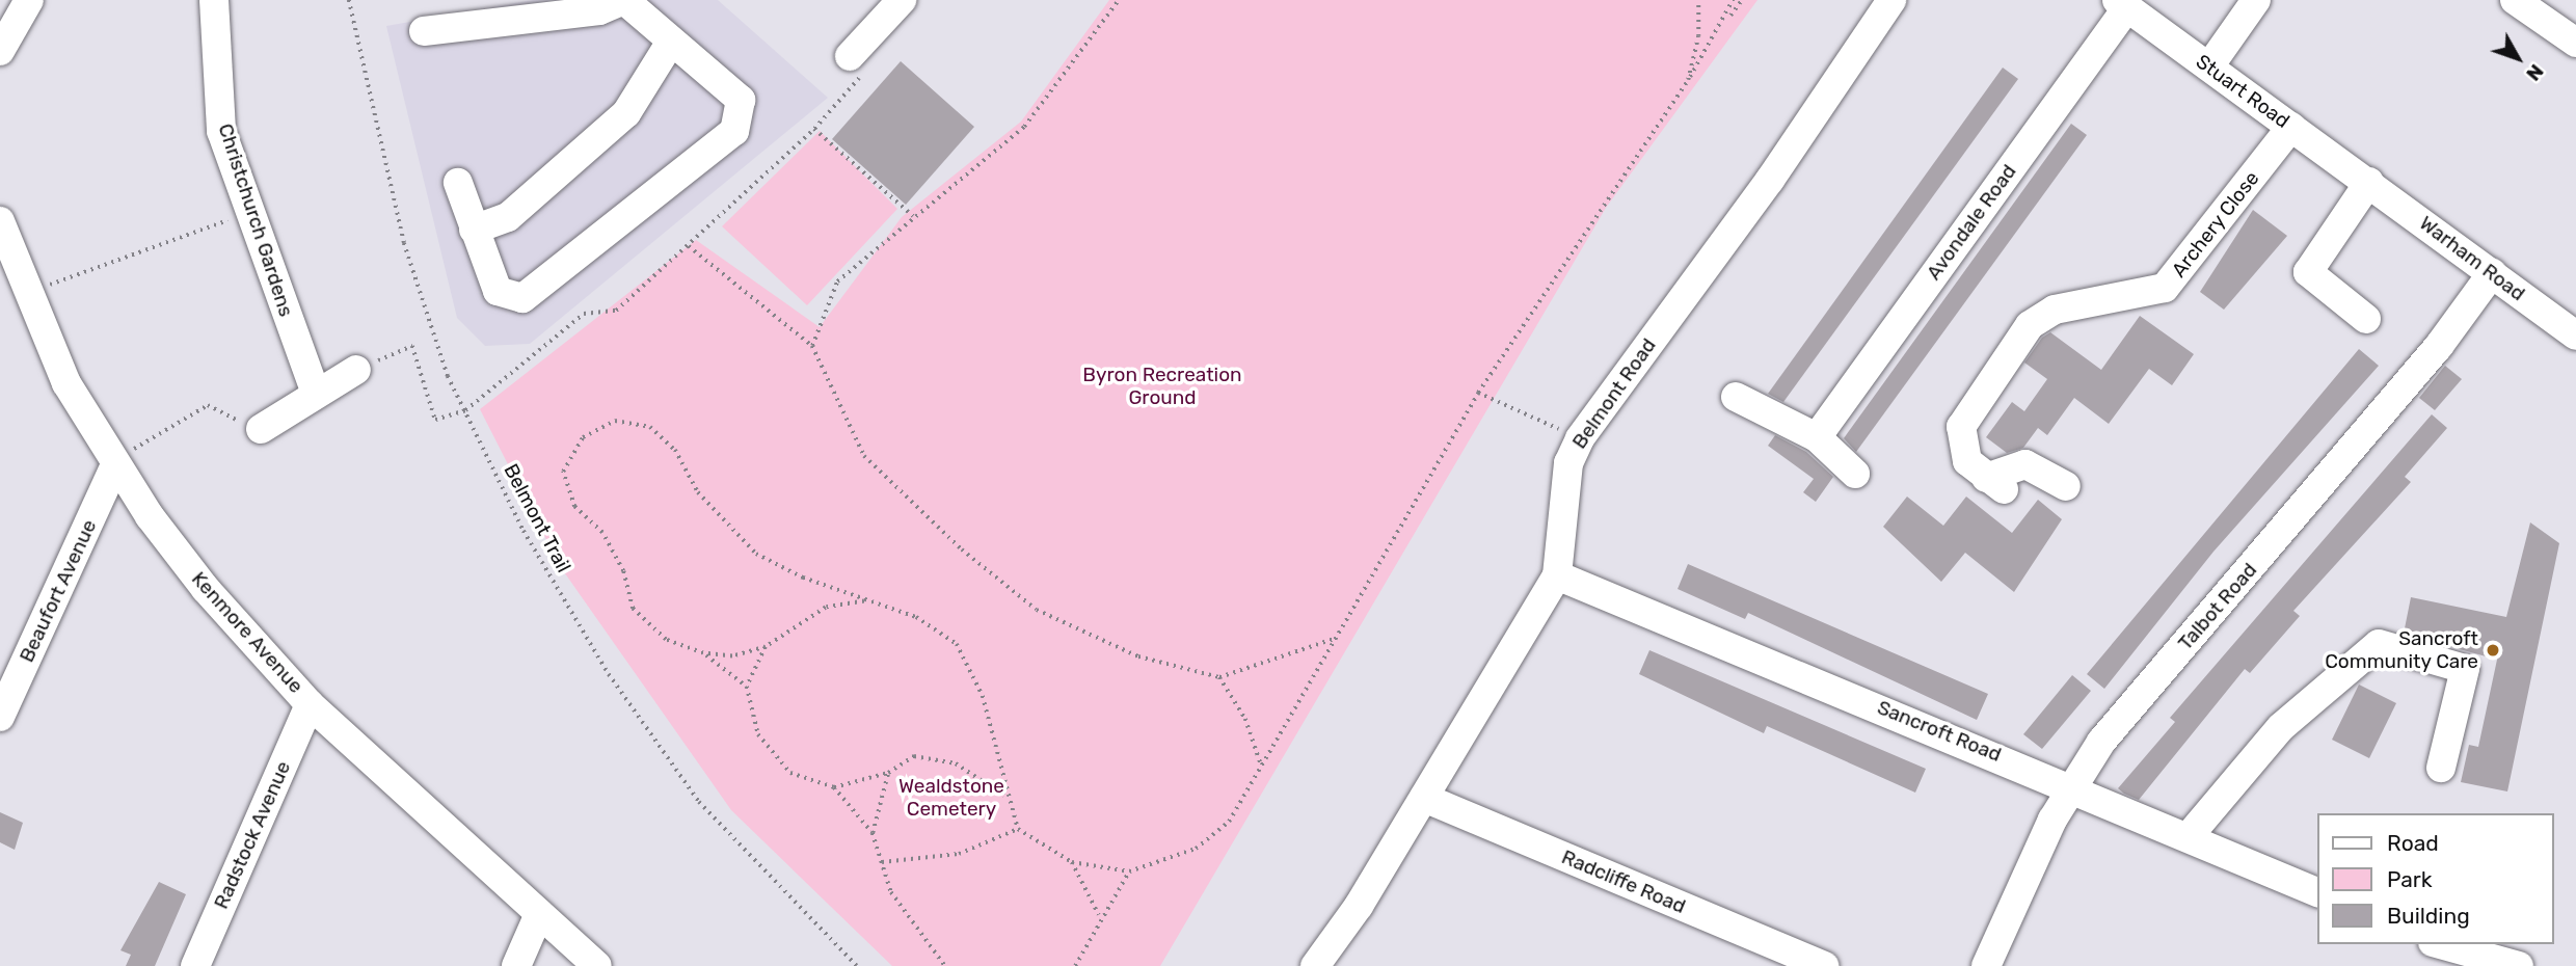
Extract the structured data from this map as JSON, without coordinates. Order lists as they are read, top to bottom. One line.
{"streets":{"street":["Stuart Road","Christchurch Gardens","Avondale Road","Archery Close","Warham Road","Belmont Road","Beaufort Avenue","Talbot Road","Kenmore Avenue","Sancroft Road","Radstock Avenue","Radcliffe Road"],"path":["Belmont Trail"]},"crossings":[["Stuart Road","Avondale Road"],["Stuart Road","Archery Close"],["Stuart Road","Warham Road"],["Warham Road","Talbot Road"],["Belmont Road","Sancroft Road"],["Belmont Road","Radcliffe Road"],["Beaufort Avenue","Kenmore Avenue"],["Talbot Road","Sancroft Road"],["Kenmore Avenue","Radstock Avenue"]],"parks":["Byron Recreation Ground","Wealdstone Cemetery"],"places":["Sancroft Community Care"],"legend":["Road","Park","Building"],"north":"bottom right"}
